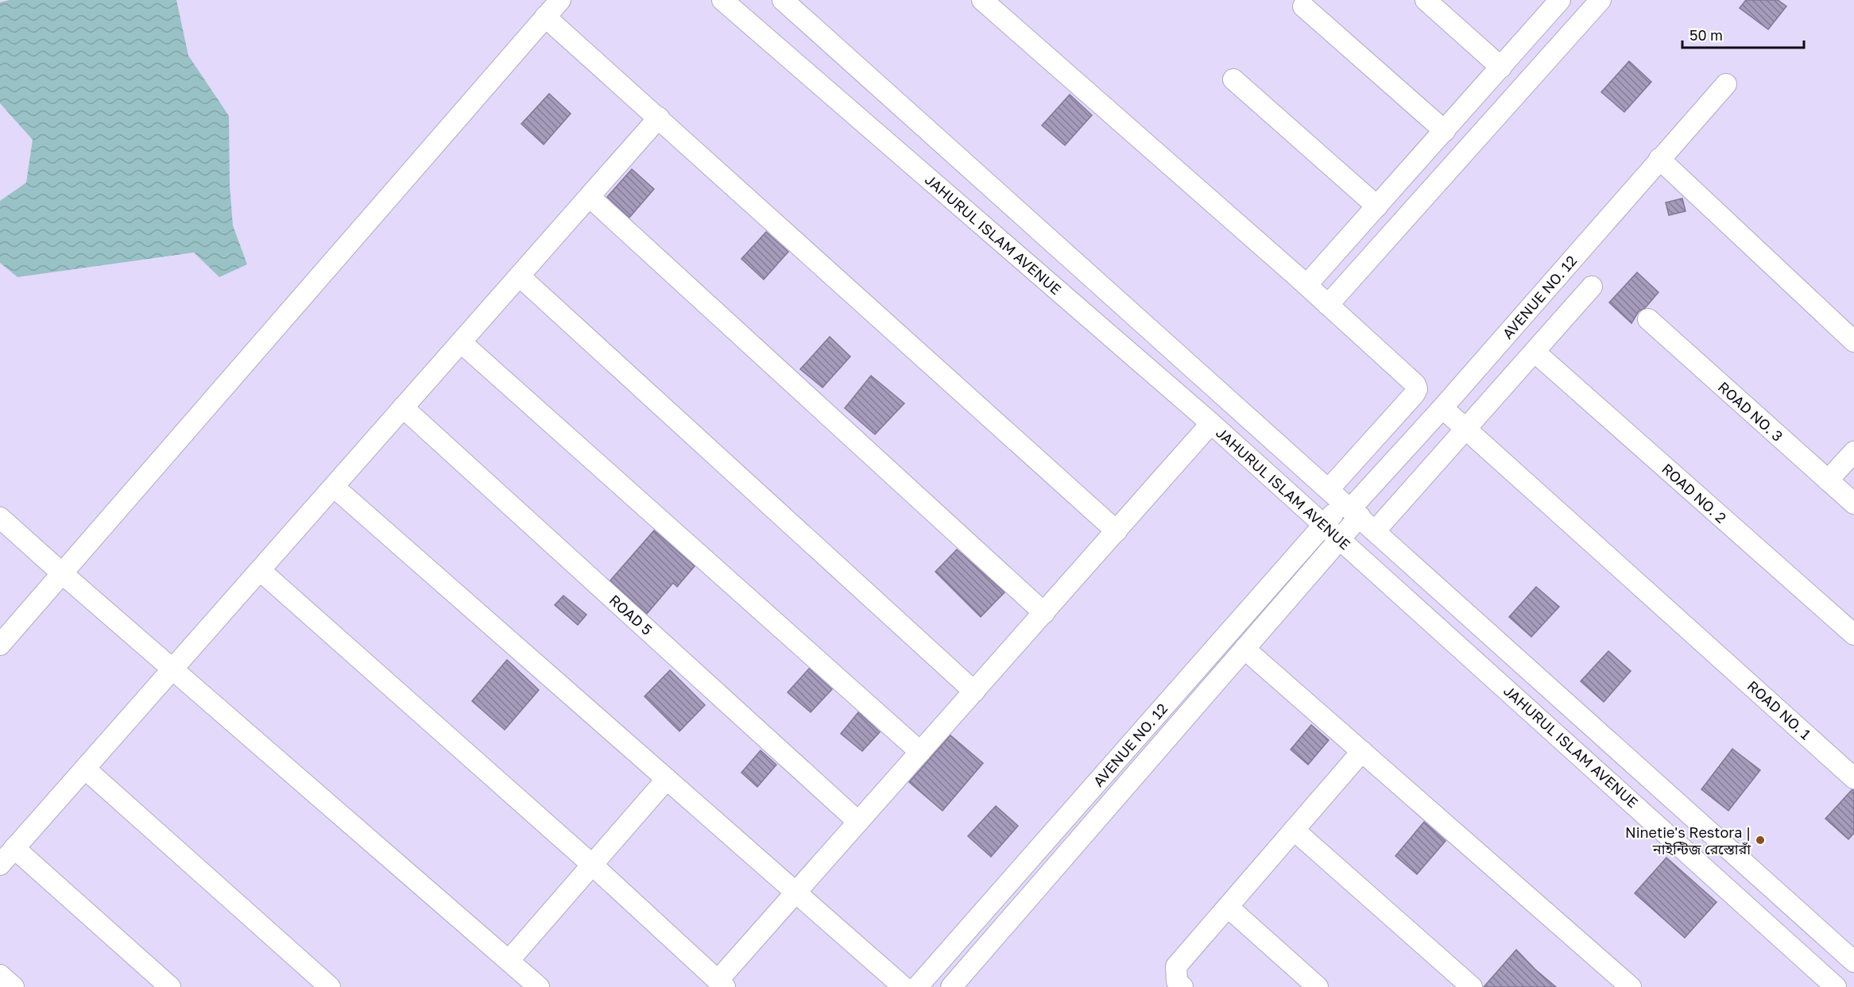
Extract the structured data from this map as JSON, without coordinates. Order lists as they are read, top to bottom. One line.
{"streets":{"street":["JAHURUL ISLAM AVENUE","AVENUE NO. 12","ROAD NO. 3","ROAD NO. 2","ROAD 5","ROAD NO. 1"]},"crossings":[["JAHURUL ISLAM AVENUE","AVENUE NO. 12"],["AVENUE NO. 12","ROAD NO. 1"]],"places":["Ninetie's Restora | নাইন্টিজ রেস্তোরাঁ"],"scale_bar":"50 m"}
